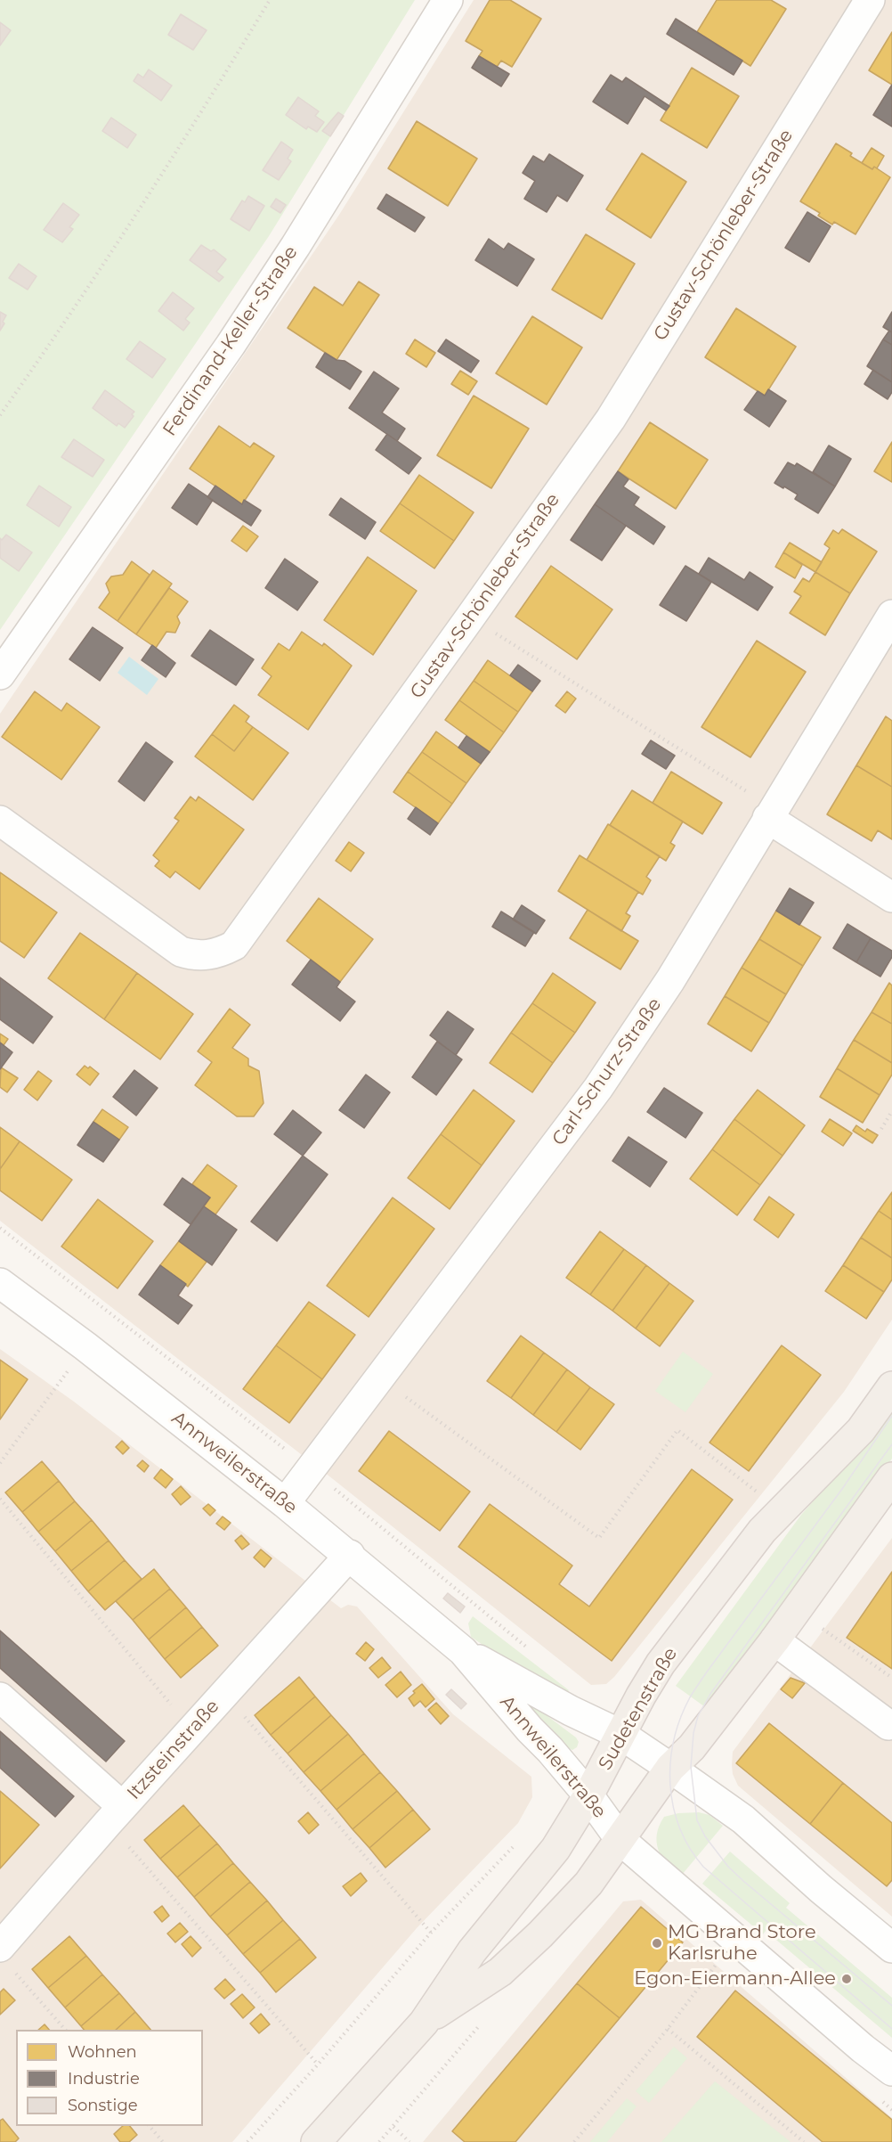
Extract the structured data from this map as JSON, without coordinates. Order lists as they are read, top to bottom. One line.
{"streets":{"main road":["Sudetenstraße"],"street":["Gustav-Schönleber-Straße","Ferdinand-Keller-Straße","Carl-Schurz-Straße","Annweilerstraße","Itzsteinstraße"]},"crossings":[["Carl-Schurz-Straße","Annweilerstraße"],["Annweilerstraße","Sudetenstraße"],["Annweilerstraße","Itzsteinstraße"]],"places":["MG Brand Store Karlsruhe","Egon-Eiermann-Allee"],"legend":["Wohnen","Industrie","Sonstige"]}
